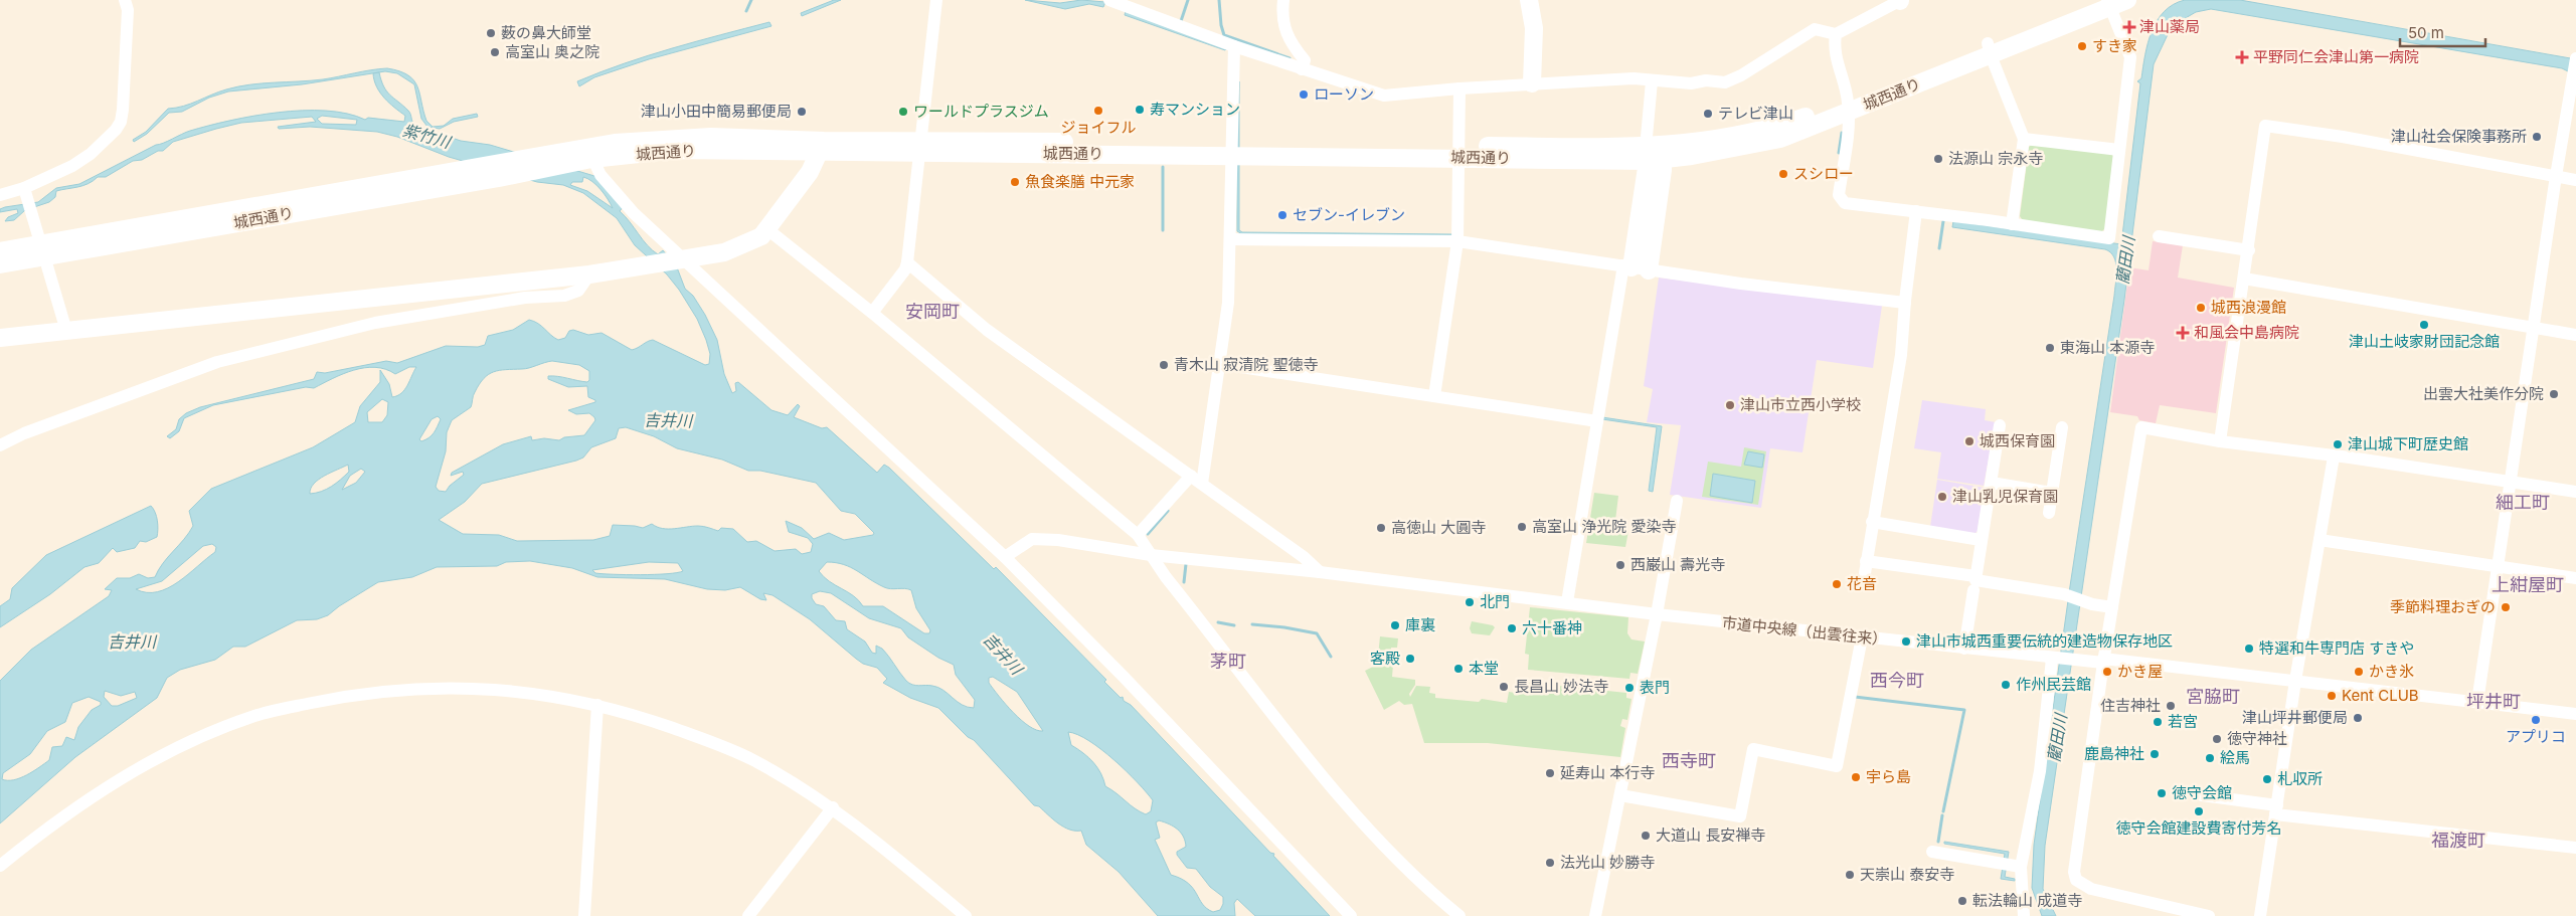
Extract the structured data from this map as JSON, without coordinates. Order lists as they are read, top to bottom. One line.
{"streets":{"street":["城西通り","市道中央線（出雲往来）"]},"districts":["安岡町","細工町","上紺屋町","茅町","西今町","宮脇町","坪井町","西寺町","福渡町"],"water":["紫竹川","藺田川","吉井川"],"places":{"health":["津山薬局","平野同仁会津山第一病院","和風会中島病院"],"other":["薮の鼻大師堂","すき家","高室山 奥之院","ローソン","寿マンション","ジョイフル","津山小田中簡易郵便局","ワールドプラスジム","テレビ津山","津山社会保険事務所","法源山 宗永寺","スシロー","魚食楽膳 中元家","セブン-イレブン","城西浪漫館","津山土岐家財団記念館","東海山 本源寺","青木山 寂清院 聖徳寺","出雲大社美作分院","津山市立西小学校","城西保育園","津山城下町歴史館","津山乳児保育園","高室山 浄光院 愛染寺","高徳山 大圓寺","西巌山 壽光寺","花音","北門","季節料理おぎの","庫裏","六十番神","津山市城西重要伝統的建造物保存地区","特選和牛専門店 すきや","客殿","本堂","かき屋","かき氷","作州民芸館","長昌山 妙法寺","表門","Kent CLUB","住吉神社","津山坪井郵便局","アプリコ","若宮","徳守神社","鹿島神社","絵馬","延寿山 本行寺","宇ら島","札収所","徳守会館","徳守会館建設費寄付芳名","大道山 長安禅寺","法光山 妙勝寺","天崇山 泰安寺","転法輪山 成道寺"]},"scale_bar":"50 m"}
